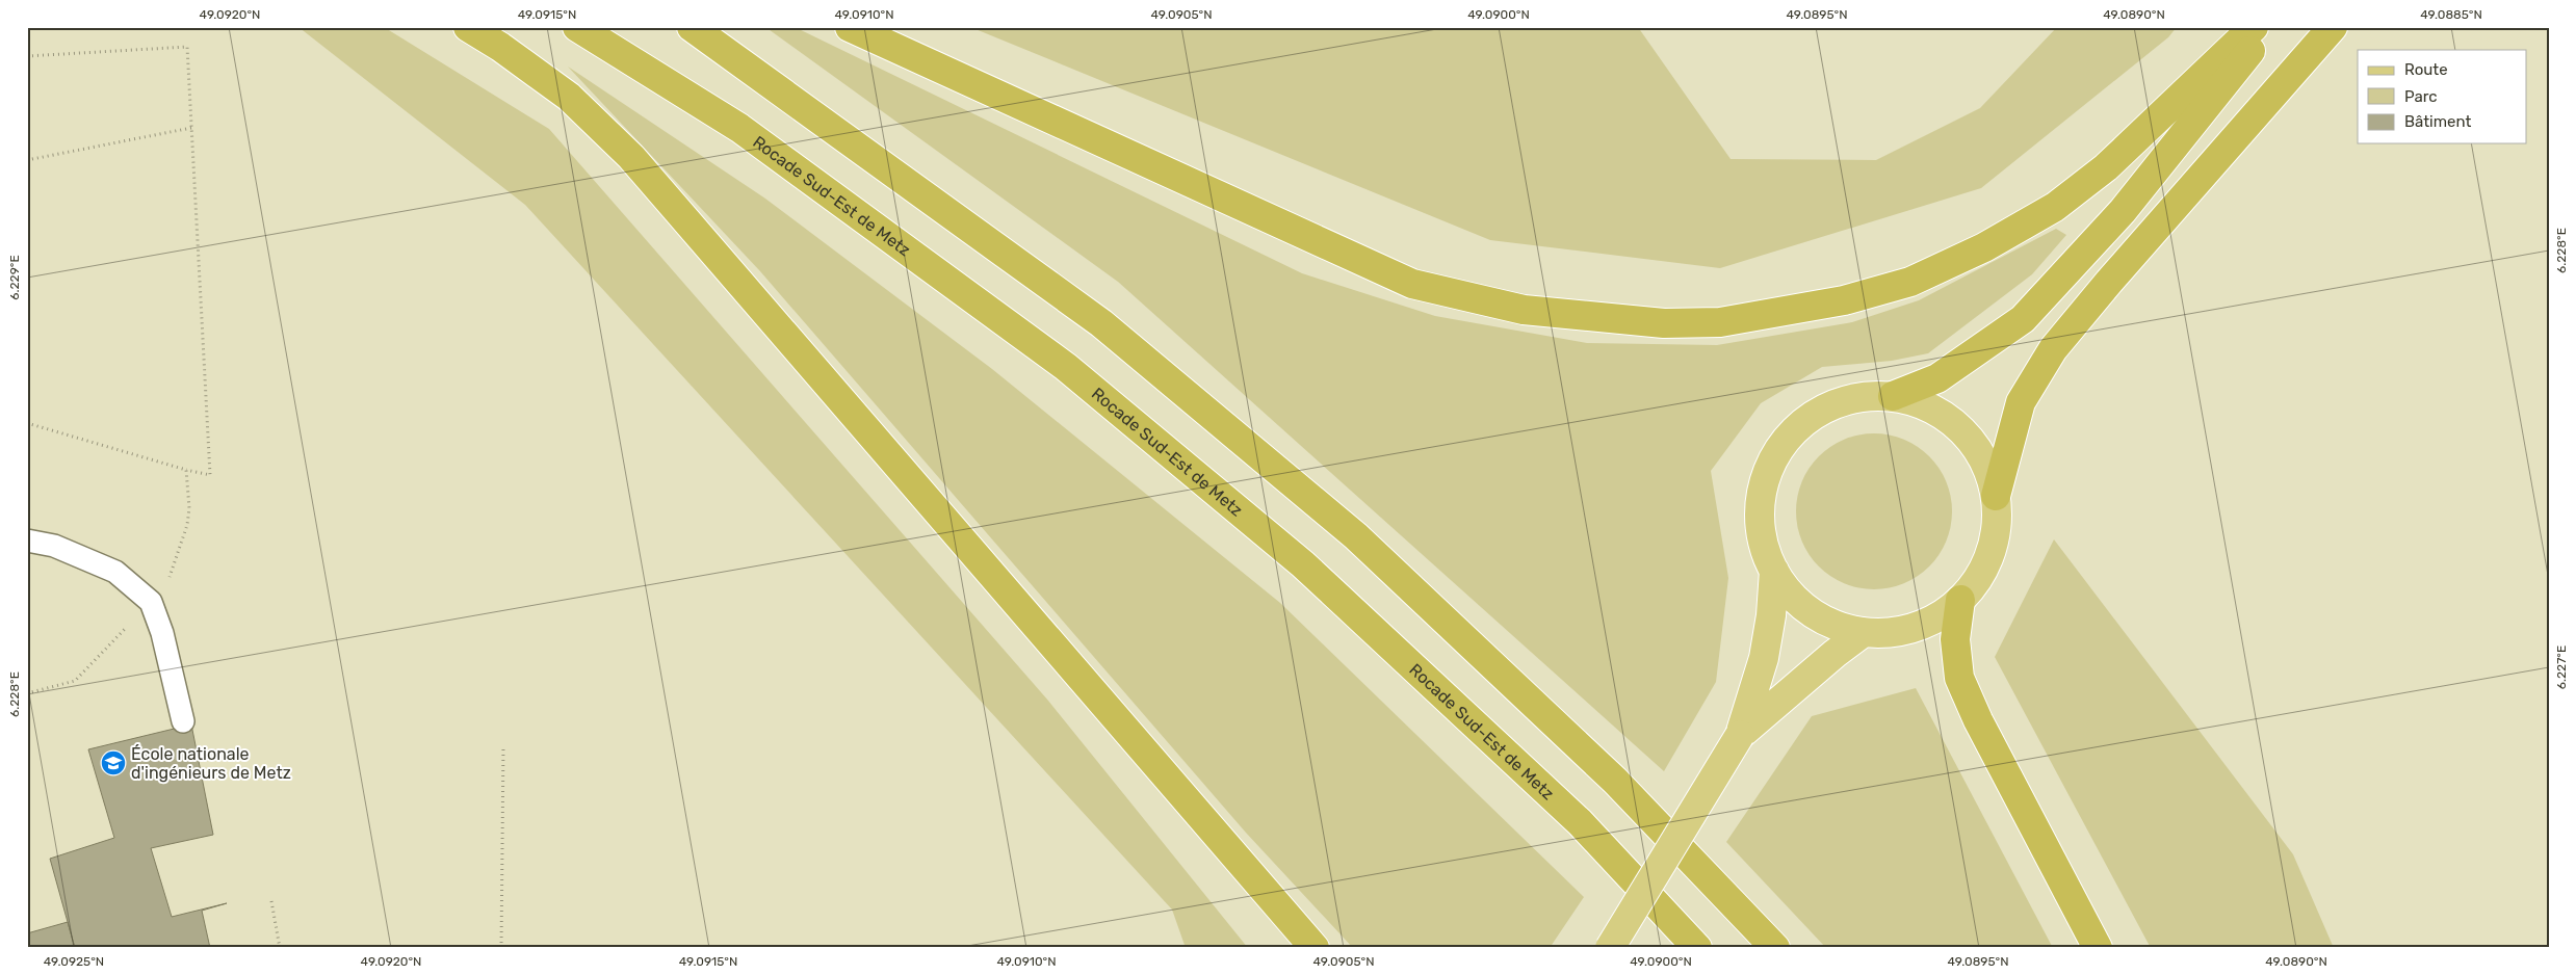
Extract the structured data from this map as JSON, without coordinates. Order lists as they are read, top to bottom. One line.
{"streets":{"highway":["Rocade Sud-Est de Metz"]},"places":{"school or university":["École nationale d'ingénieurs de Metz"]},"legend":["Route","Parc","Bâtiment"],"coordinates":["49.0920°N","49.0915°N","49.0910°N","49.0905°N","49.0900°N","49.0895°N","49.0890°N","49.0885°N","6.228°E","6.229°E","6.227°E","49.0925°N"]}
